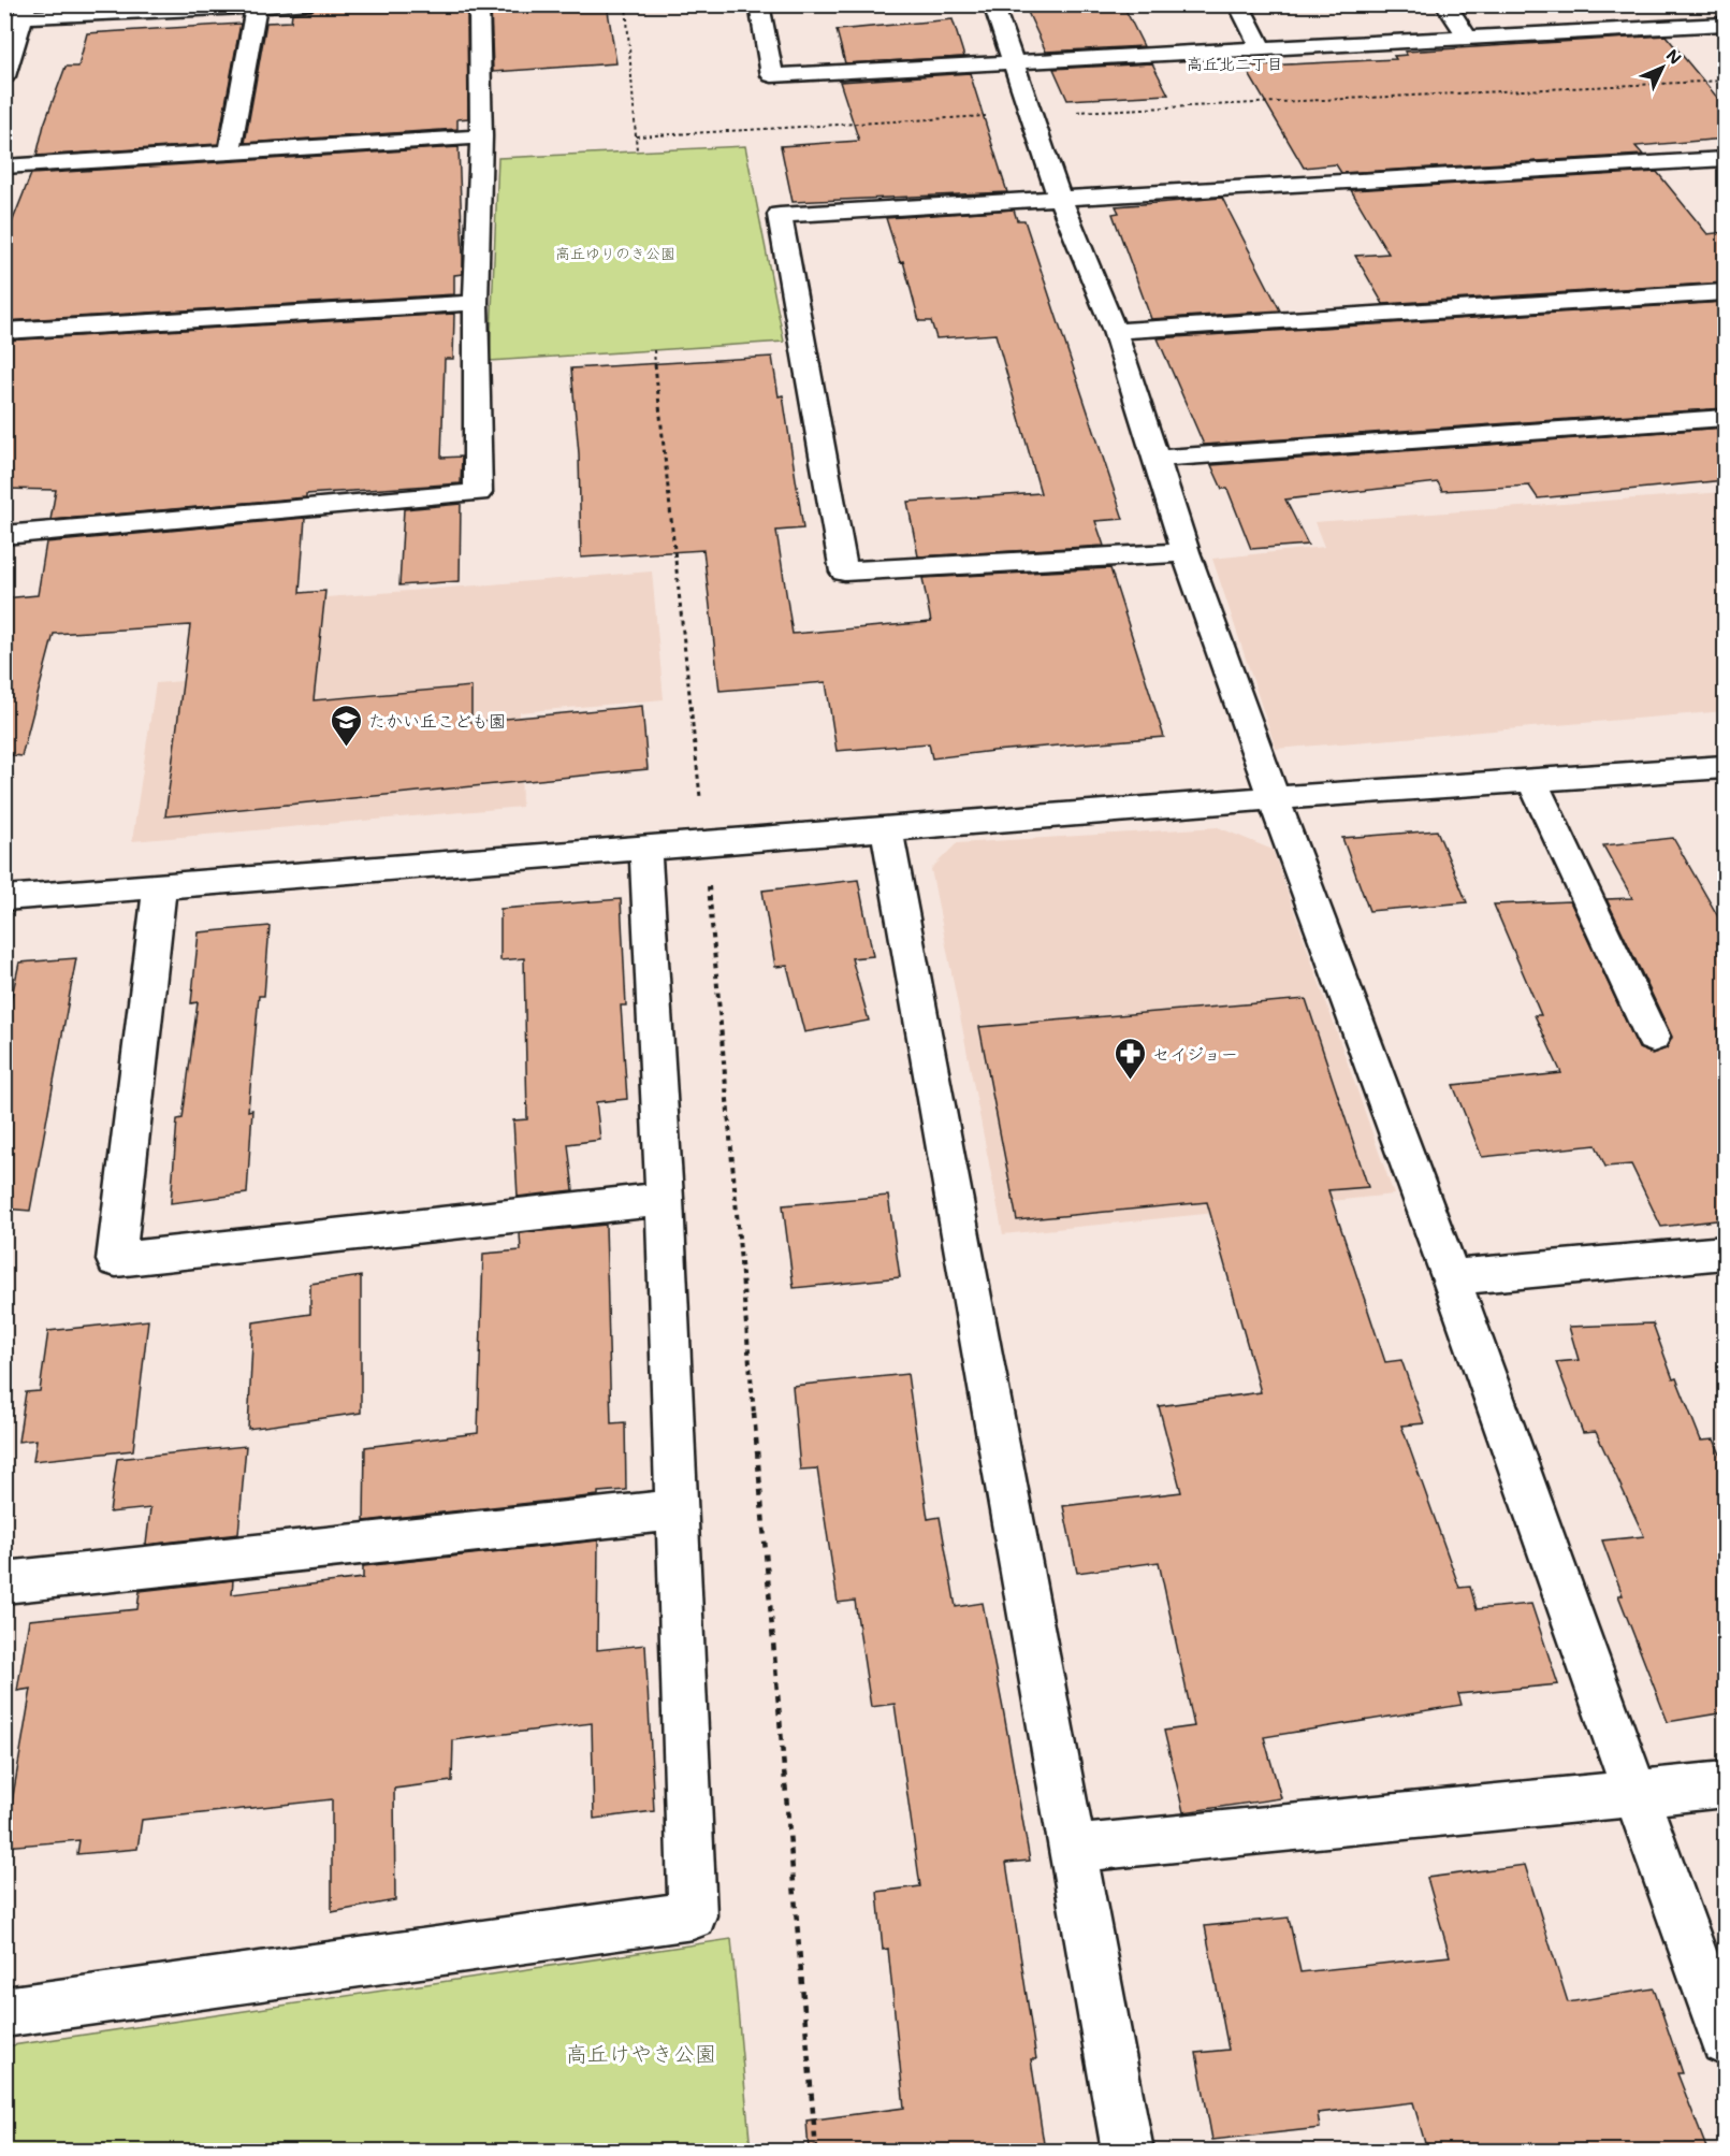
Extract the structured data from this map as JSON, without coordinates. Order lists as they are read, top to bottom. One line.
{"districts":["高丘北二丁目"],"parks":["高丘ゆりのき公園","高丘けやき公園"],"places":{"school or university":["たかい丘こども園"],"pharmacy":["セイジョー"]},"north":"top right"}
